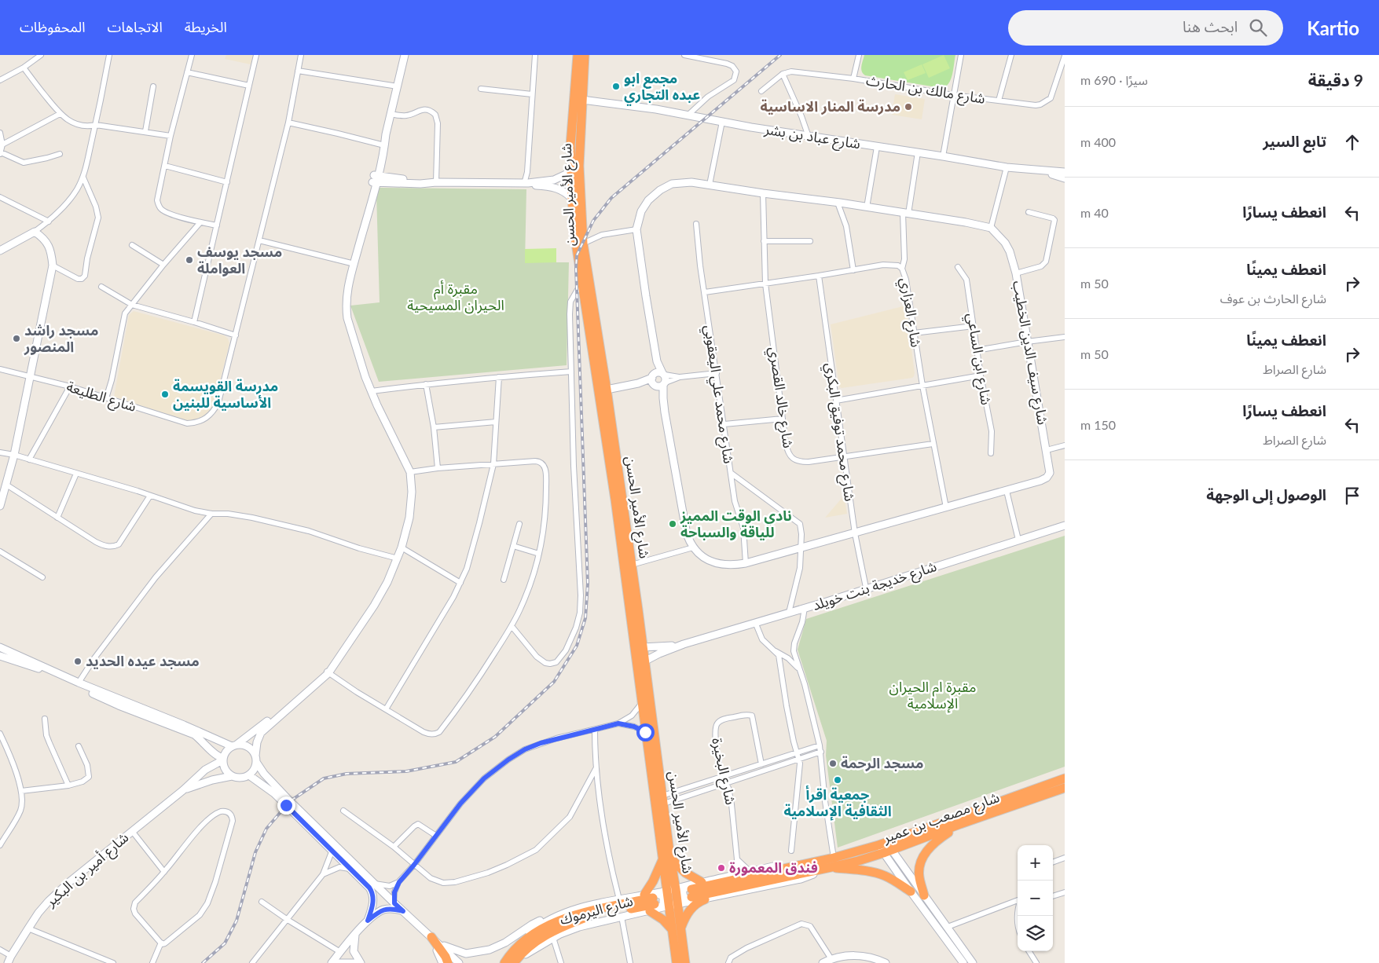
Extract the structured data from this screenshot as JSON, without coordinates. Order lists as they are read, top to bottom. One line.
{"streets":{"highway":["شارع الأمير الحسن","شارع مصعب بن عمير","شارع اليرموك"],"street":["شارع مالك بن الحارث","شارع عباد بن بشر","شارع العزاري","شارع سيف الدين الخطيب","شارع ابن الساعي","شارع محمد علي اليعقوبي","شارع الطليعة","شارع خالد القصري","شارع محمد توفيق البكري","شارع خديجة بنت خويلد","شارع البخيرة","شارع أمير بن البكير"]},"crossings":[["شارع عباد بن بشر","شارع الأمير الحسن"],["شارع الأمير الحسن","شارع خديجة بنت خويلد"],["شارع الأمير الحسن","شارع مصعب بن عمير"],["شارع الأمير الحسن","شارع اليرموك"],["شارع العزاري","شارع سيف الدين الخطيب"],["شارع العزاري","شارع محمد علي اليعقوبي"],["شارع العزاري","شارع خالد القصري"],["شارع العزاري","شارع محمد توفيق البكري"],["شارع سيف الدين الخطيب","شارع محمد علي اليعقوبي"],["شارع سيف الدين الخطيب","شارع محمد توفيق البكري"],["شارع خالد القصري","شارع محمد توفيق البكري"],["شارع محمد توفيق البكري","شارع خديجة بنت خويلد"],["شارع البخيرة","شارع مصعب بن عمير"],["شارع مصعب بن عمير","شارع اليرموك"]],"parks":["مقبرة أم الحيران المسيحية","مقبرة ام الحيران الإسلامية"],"places":["مجمع ابو عبده التجاري","مدرسة المنار الاساسية","مسجد يوسف العواملة","مسجد راشد المنصور","مدرسة القويسمة الأساسية للبنين","نادي الوقت المميز للياقة والسباحة","مسجد عيده الحديد","مسجد الرحمة","جمعية اقرأ الثقافية الإسلامية","فندق المعمورة"],"page":{"header":"Kartio","search":"ابحث هنا","nav":["الخريطة","الاتجاهات","المحفوظات"],"heading":["9 دقيقة","سيرًا · 690 m"],"list":[["تابع السير","400 m"],["انعطف يسارًا","40 m"],["انعطف يمينًا","شارع الحارث بن عوف","50 m"],["انعطف يمينًا","شارع الصراط","50 m"],["انعطف يسارًا","شارع الصراط","150 m"],"الوصول إلى الوجهة"],"map_buttons":["+","−"]}}
